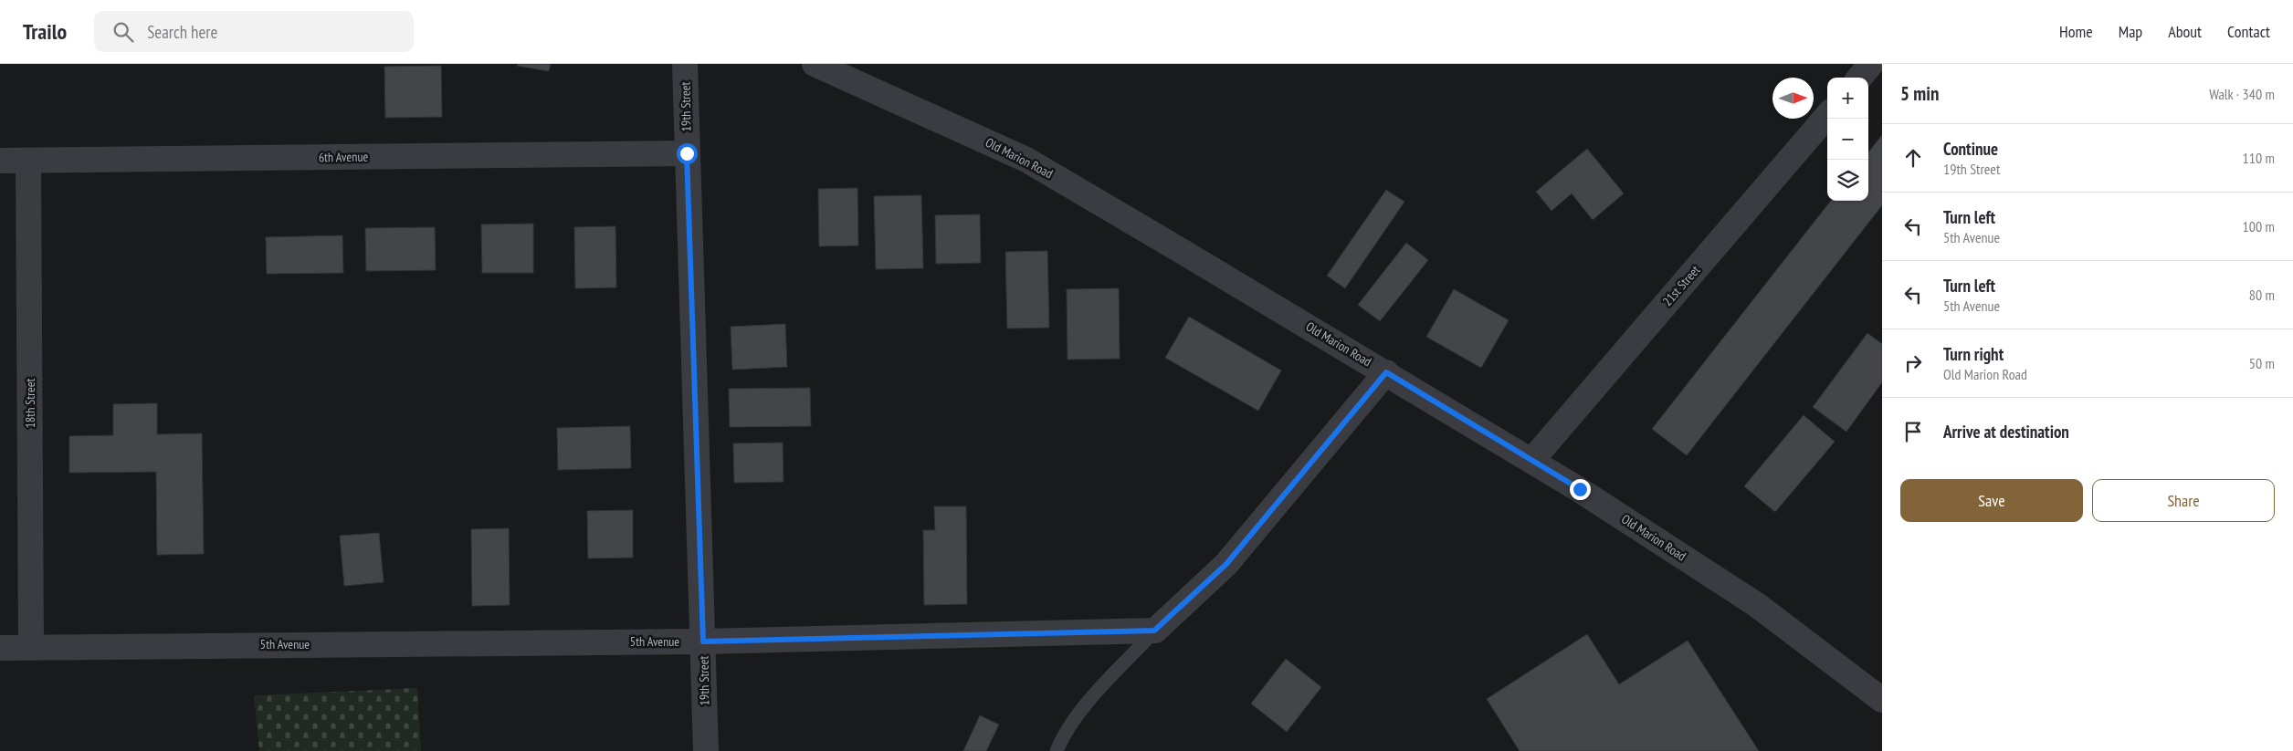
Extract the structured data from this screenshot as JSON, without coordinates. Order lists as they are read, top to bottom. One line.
{"streets":{"street":["19th Street","6th Avenue","Old Marion Road","21st Street","18th Street","5th Avenue"]},"crossings":[["19th Street","6th Avenue"],["19th Street","5th Avenue"],["6th Avenue","18th Street"],["Old Marion Road","21st Street"],["18th Street","5th Avenue"]],"north":"right","page":{"header":"Trailo","search":"Search here","nav":["Home","Map","About","Contact"],"heading":["5 min","Walk · 340 m"],"map_buttons":["+","−"],"list":[["Continue","19th Street","110 m"],["Turn left","5th Avenue","100 m"],["Turn left","5th Avenue","80 m"],["Turn right","Old Marion Road","50 m"],"Arrive at destination"],"buttons":["Save","Share"]}}
